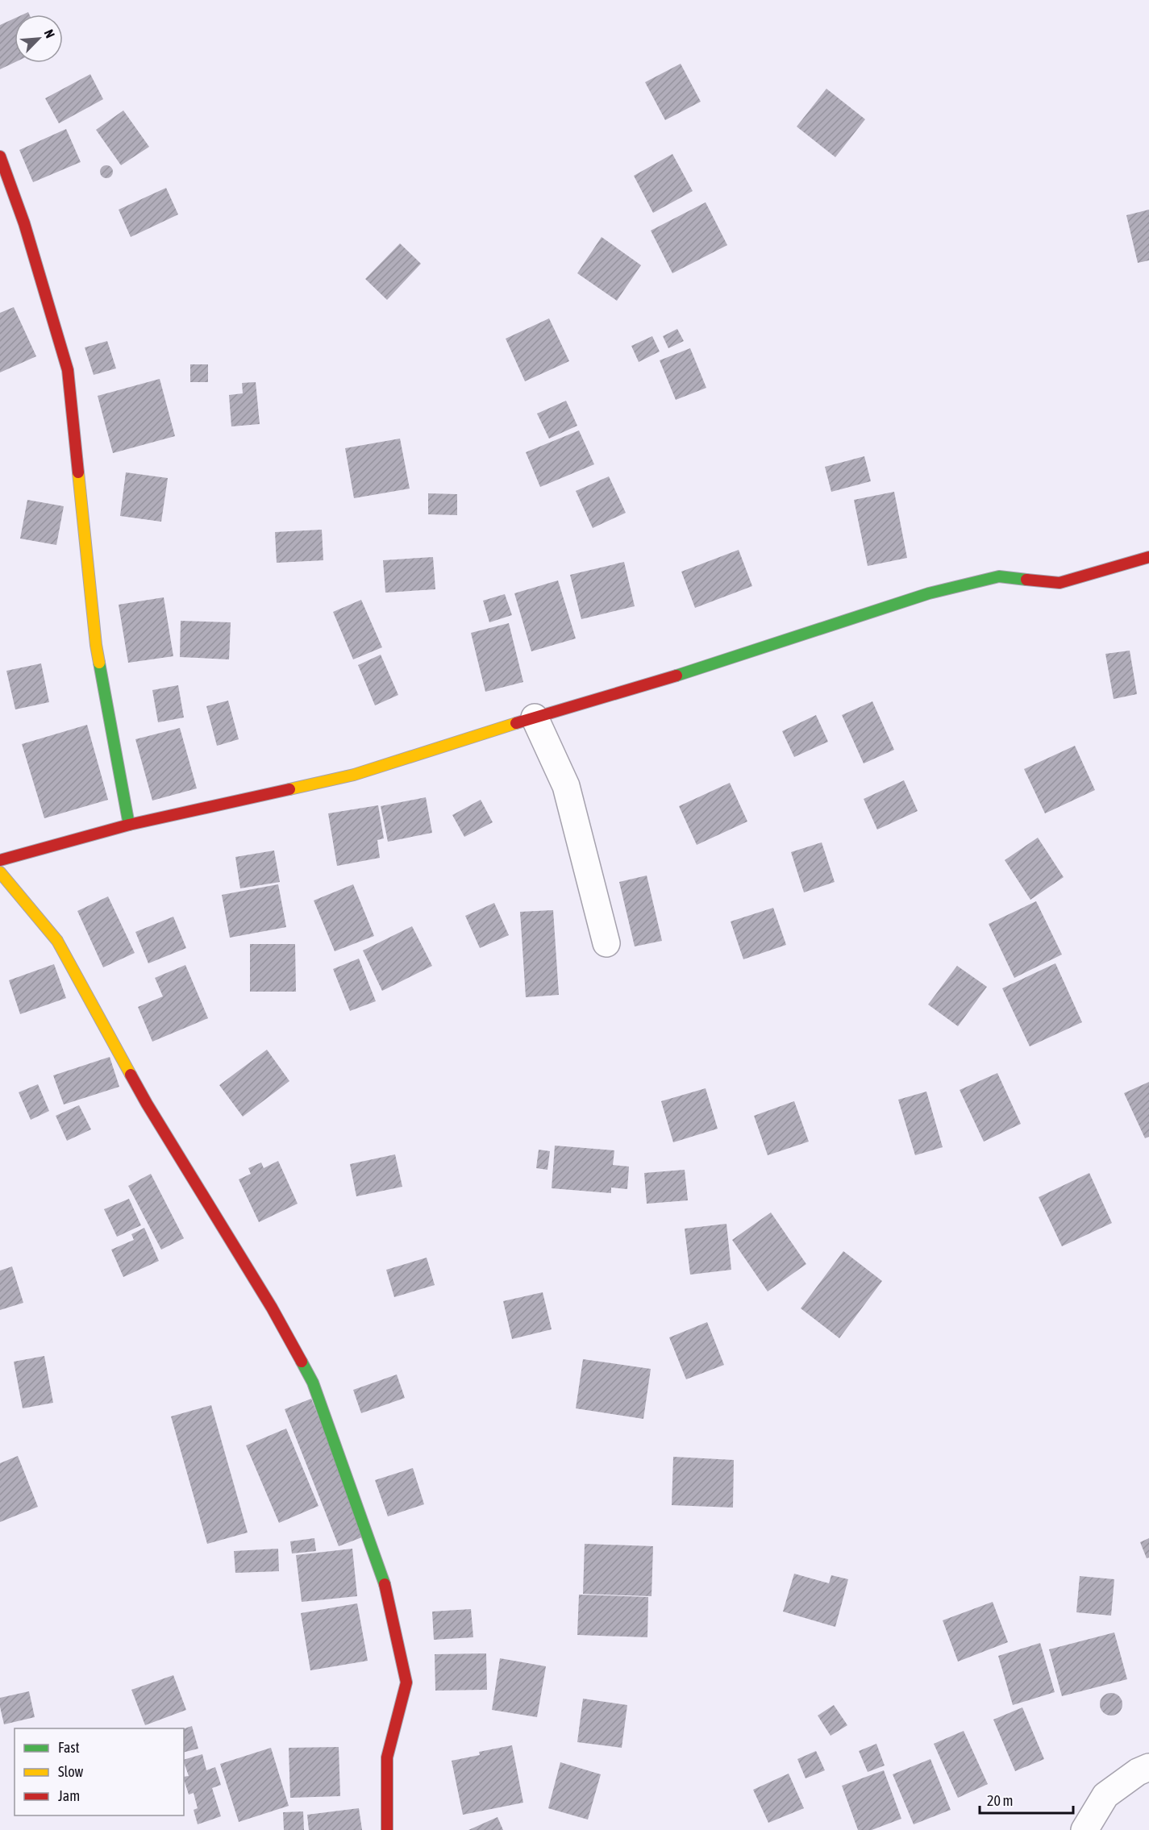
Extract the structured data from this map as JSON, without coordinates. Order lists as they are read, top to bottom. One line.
{"legend":["Fast","Slow","Jam"],"scale_bar":"20 m","north":"top right"}
